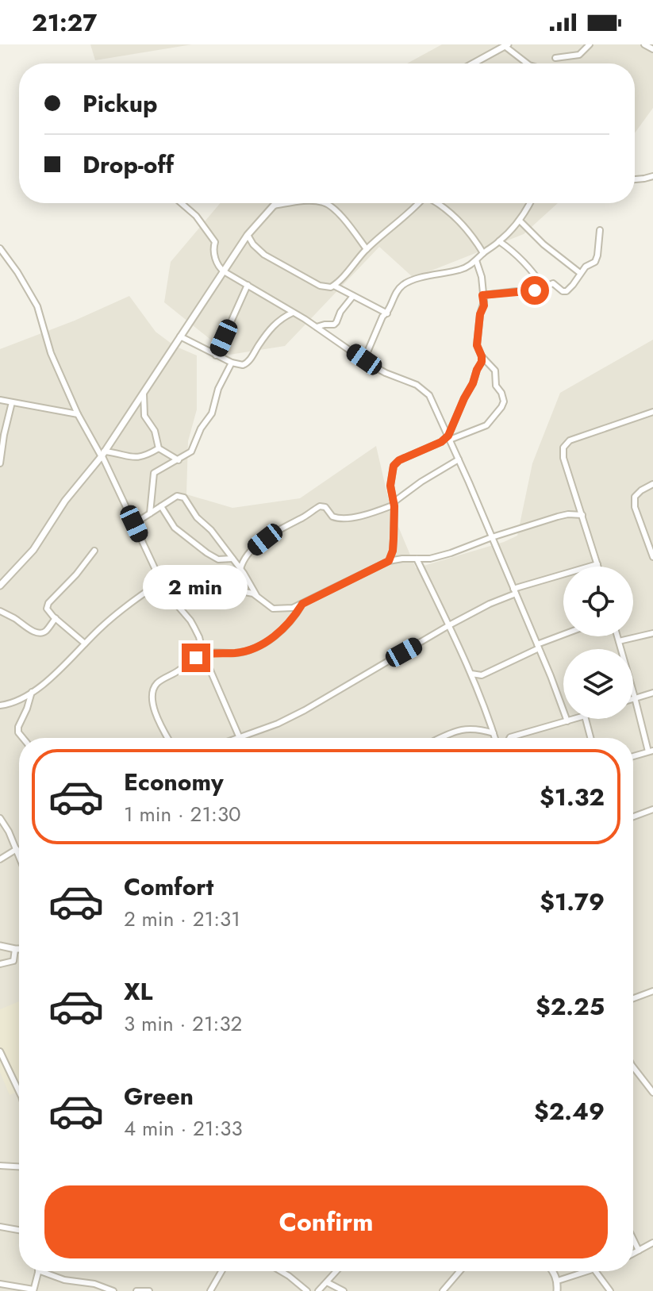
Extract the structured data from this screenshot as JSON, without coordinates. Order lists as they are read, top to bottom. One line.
{"page":{"status":"21:27","banner":["Pickup","Drop-off"],"bubble":"2 min","list":[{"name":"Economy","note":"1 min · 21:30","value":"$1.32"},{"name":"Comfort","note":"2 min · 21:31","value":"$1.79"},{"name":"XL","note":"3 min · 21:32","value":"$2.25"},{"name":"Green","note":"4 min · 21:33","value":"$2.49"}],"buttons":"Confirm"}}
